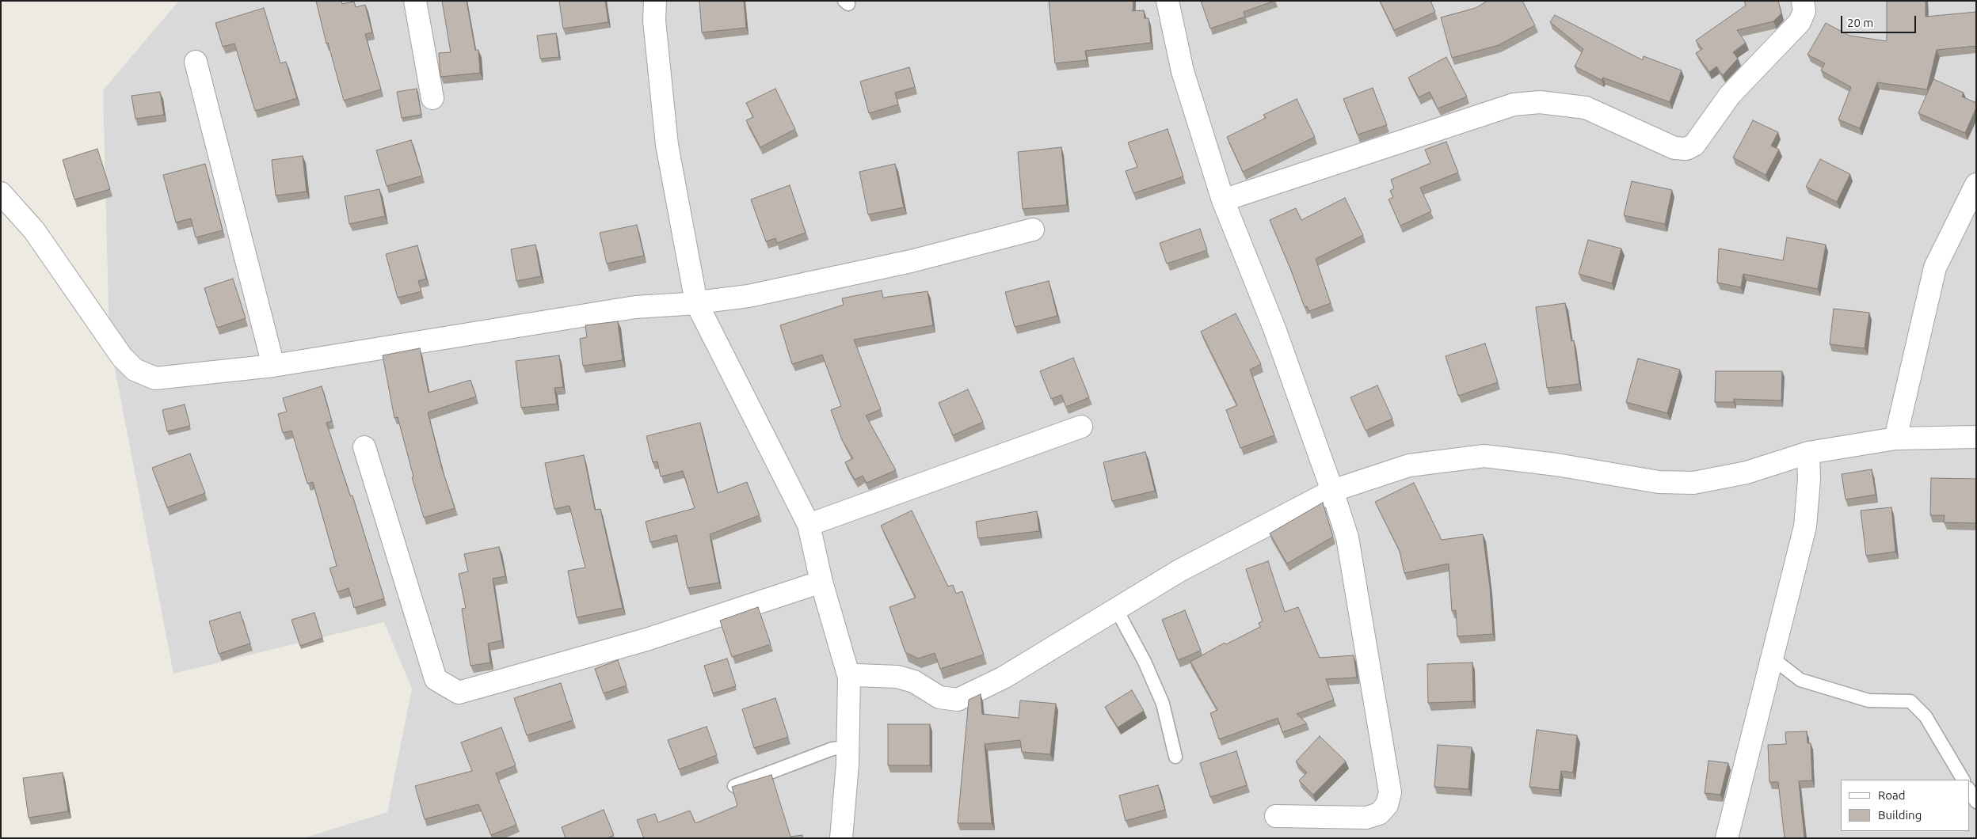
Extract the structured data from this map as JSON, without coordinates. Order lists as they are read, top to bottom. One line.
{"legend":["Road","Building"],"scale_bar":"20 m"}
